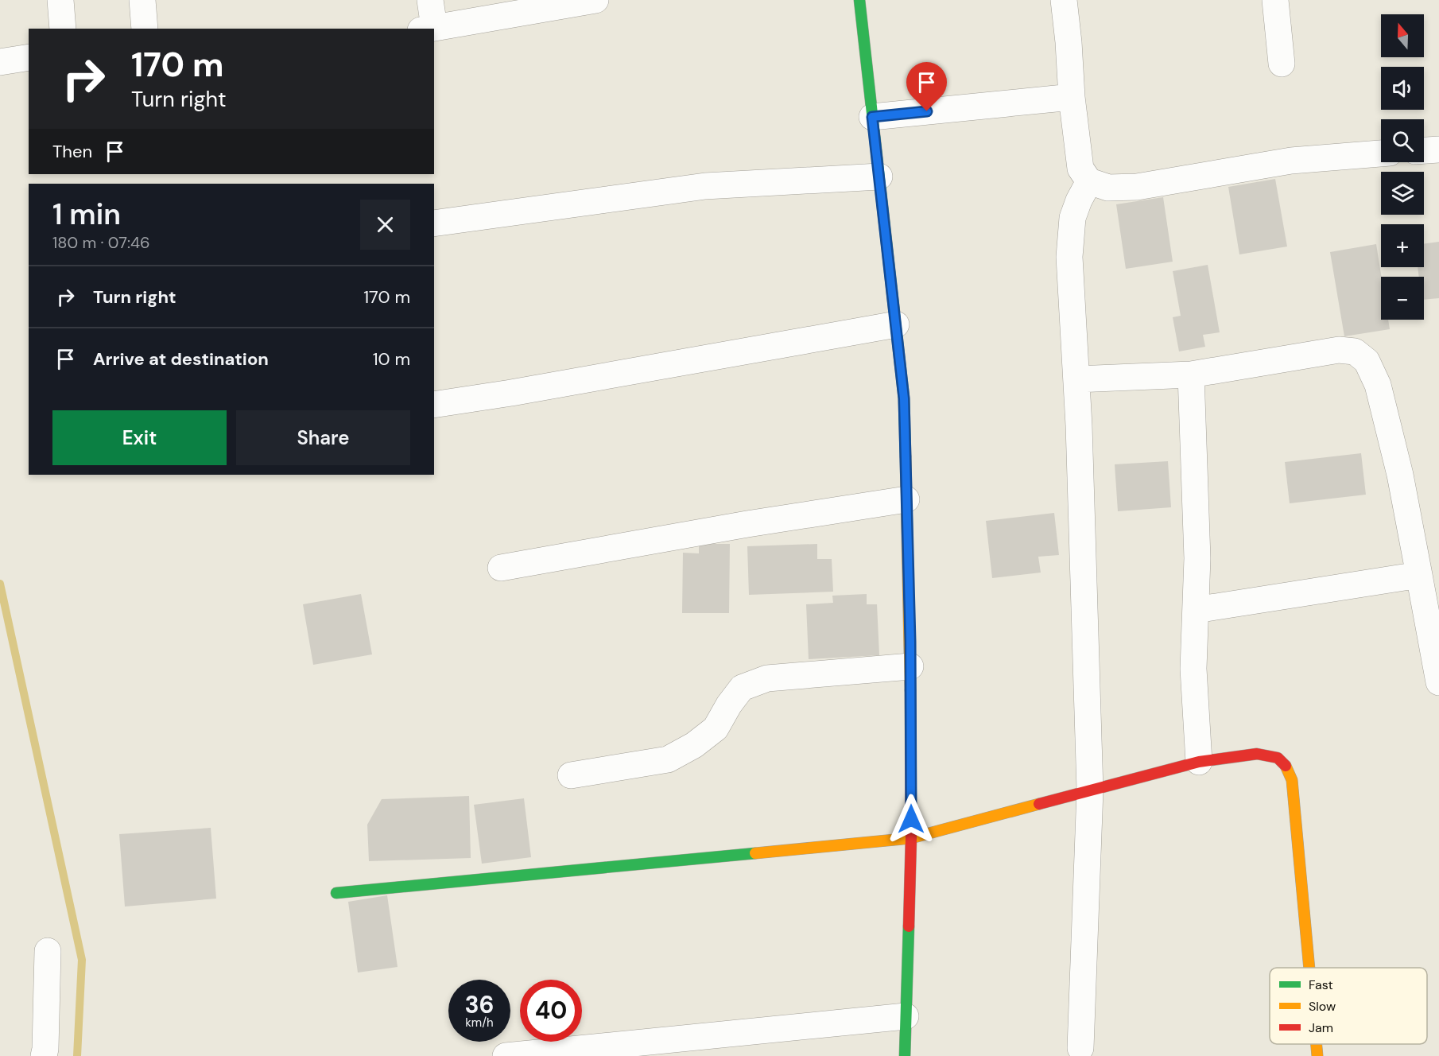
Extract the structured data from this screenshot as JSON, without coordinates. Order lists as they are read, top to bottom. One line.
{"legend":["Fast","Slow","Jam"],"north":"top","page":{"map_buttons":["+","−"],"turn":["170 m","Turn right"],"then":"Then","heading":["1 min","180 m · 07:46"],"list":[{"name":"Turn right","value":"170 m"},{"name":"Arrive at destination","value":"10 m"}],"buttons":["Exit","Share"],"speed":"36 km/h","limit":"40"}}
